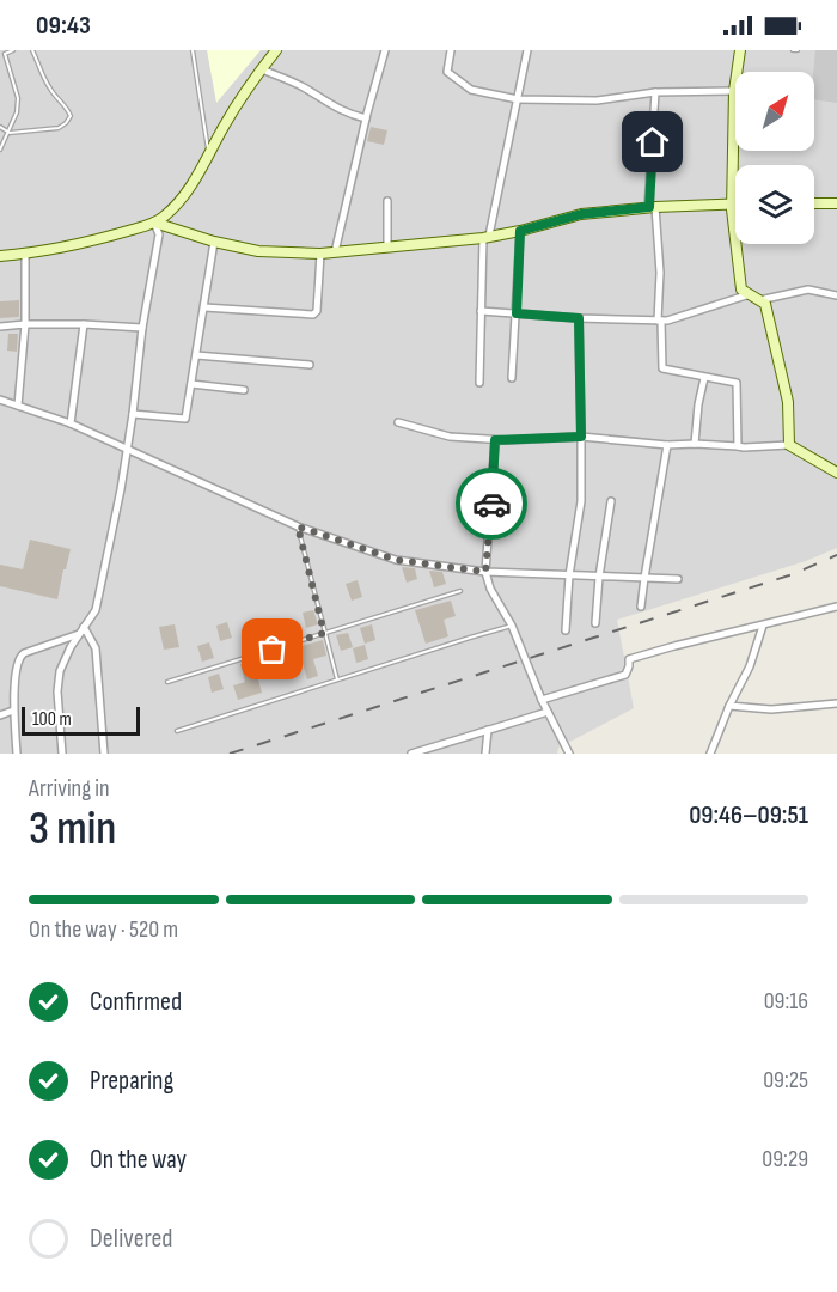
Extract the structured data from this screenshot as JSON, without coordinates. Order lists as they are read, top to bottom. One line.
{"scale_bar":"100 m","north":"top right","page":{"status":"09:43","scale":"100 m","heading":["3 min","Arriving in","09:46–09:51"],"bar":"On the way · 520 m","list":[["Confirmed","09:16"],["Preparing","09:25"],["On the way","09:29"],"Delivered"]}}
